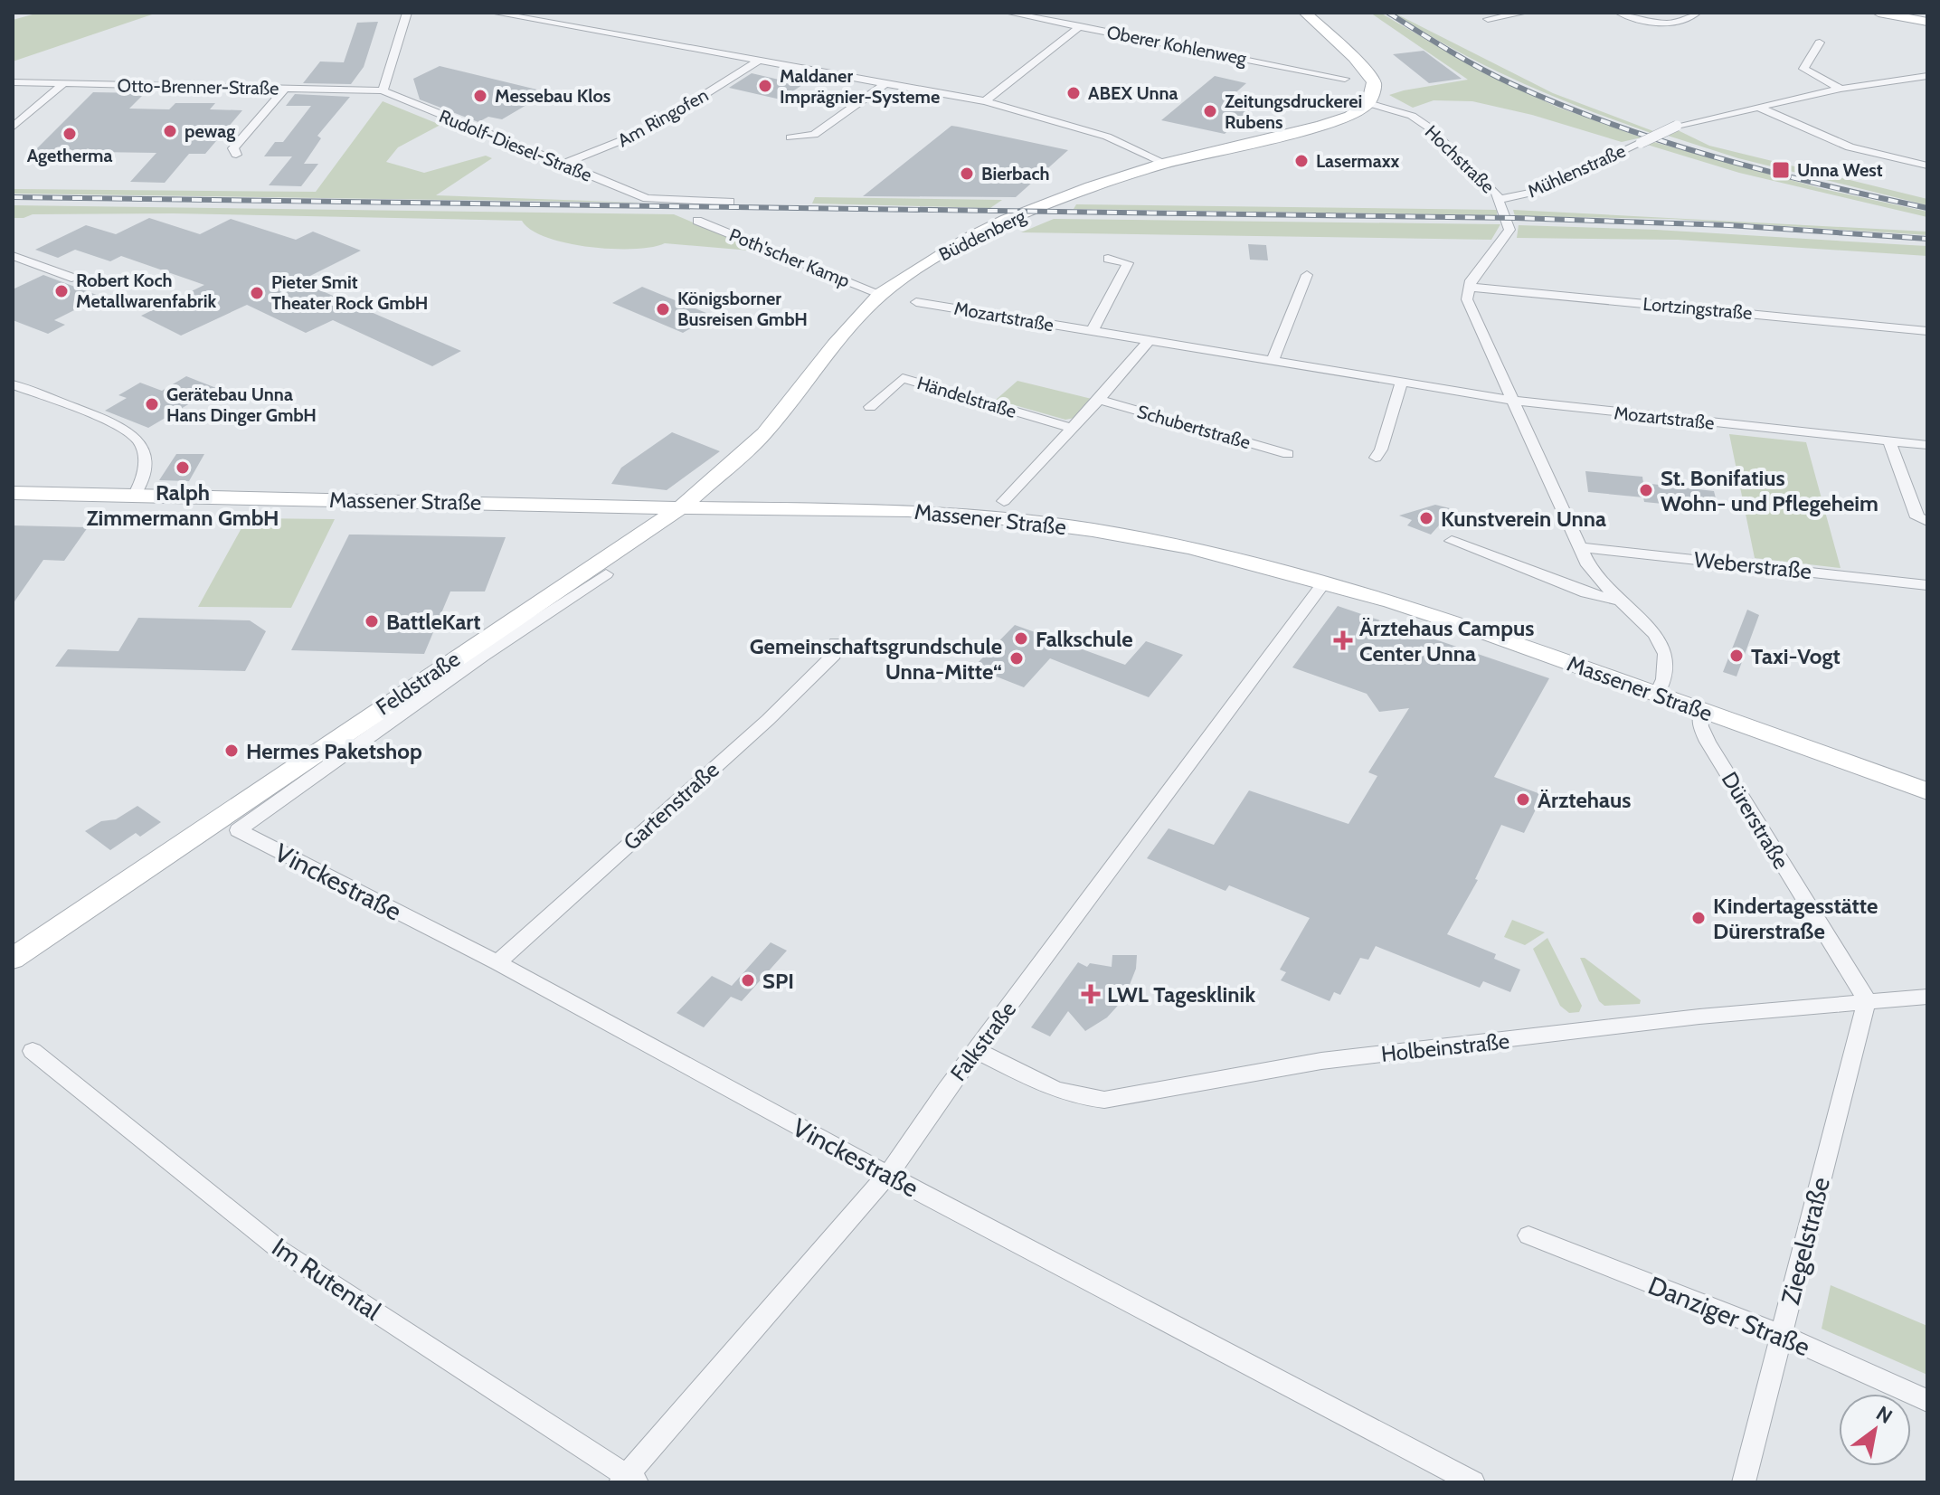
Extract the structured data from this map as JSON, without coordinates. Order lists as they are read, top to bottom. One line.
{"streets":{"main road":["Büddenberg","Massener Straße","Feldstraße"],"street":["Oberer Kohlenweg","Otto-Brenner-Straße","Am Ringofen","Rudolf-Diesel-Straße","Hochstraße","Mühlenstraße","Poth'scher Kamp","Lortzingstraße","Mozartstraße","Händelstraße","Schubertstraße","Weberstraße","Gartenstraße","Dürerstraße","Vinckestraße","Falkstraße","Holbeinstraße","Ziegelstraße","Im Rutental","Danziger Straße"]},"crossings":[["Otto-Brenner-Straße","Rudolf-Diesel-Straße"],["Am Ringofen","Rudolf-Diesel-Straße"],["Hochstraße","Mühlenstraße"],["Hochstraße","Büddenberg"],["Mühlenstraße","Lortzingstraße"],["Büddenberg","Poth'scher Kamp"],["Büddenberg","Massener Straße"],["Büddenberg","Feldstraße"],["Massener Straße","Feldstraße"],["Massener Straße","Dürerstraße"],["Massener Straße","Falkstraße"],["Feldstraße","Vinckestraße"],["Gartenstraße","Vinckestraße"],["Dürerstraße","Holbeinstraße"],["Dürerstraße","Ziegelstraße"],["Vinckestraße","Falkstraße"],["Falkstraße","Holbeinstraße"],["Falkstraße","Im Rutental"],["Holbeinstraße","Ziegelstraße"],["Ziegelstraße","Danziger Straße"]],"places":{"other":["Maldaner Imprägnier-Systeme","ABEX Unna","Messebau Klos","Zeitungsdruckerei Rubens","pewag","Agetherma","Lasermaxx","Bierbach","Robert Koch Metallwarenfabrik","Pieter Smit Theater Rock GmbH","Königsborner Busreisen GmbH","Gerätebau Unna Hans Dinger GmbH","Ralph Zimmermann GmbH","St. Bonifatius Wohn- und Pflegeheim","Kunstverein Unna","BattleKart","Falkschule","Taxi-Vogt","Gemeinschaftsgrundschule Unna-Mitte“","Hermes Paketshop","Ärztehaus","Kindertagesstätte Dürerstraße","SPI"],"transit":["Unna West"],"health":["Ärztehaus Campus Center Unna","LWL Tagesklinik"]},"north":"top right"}
